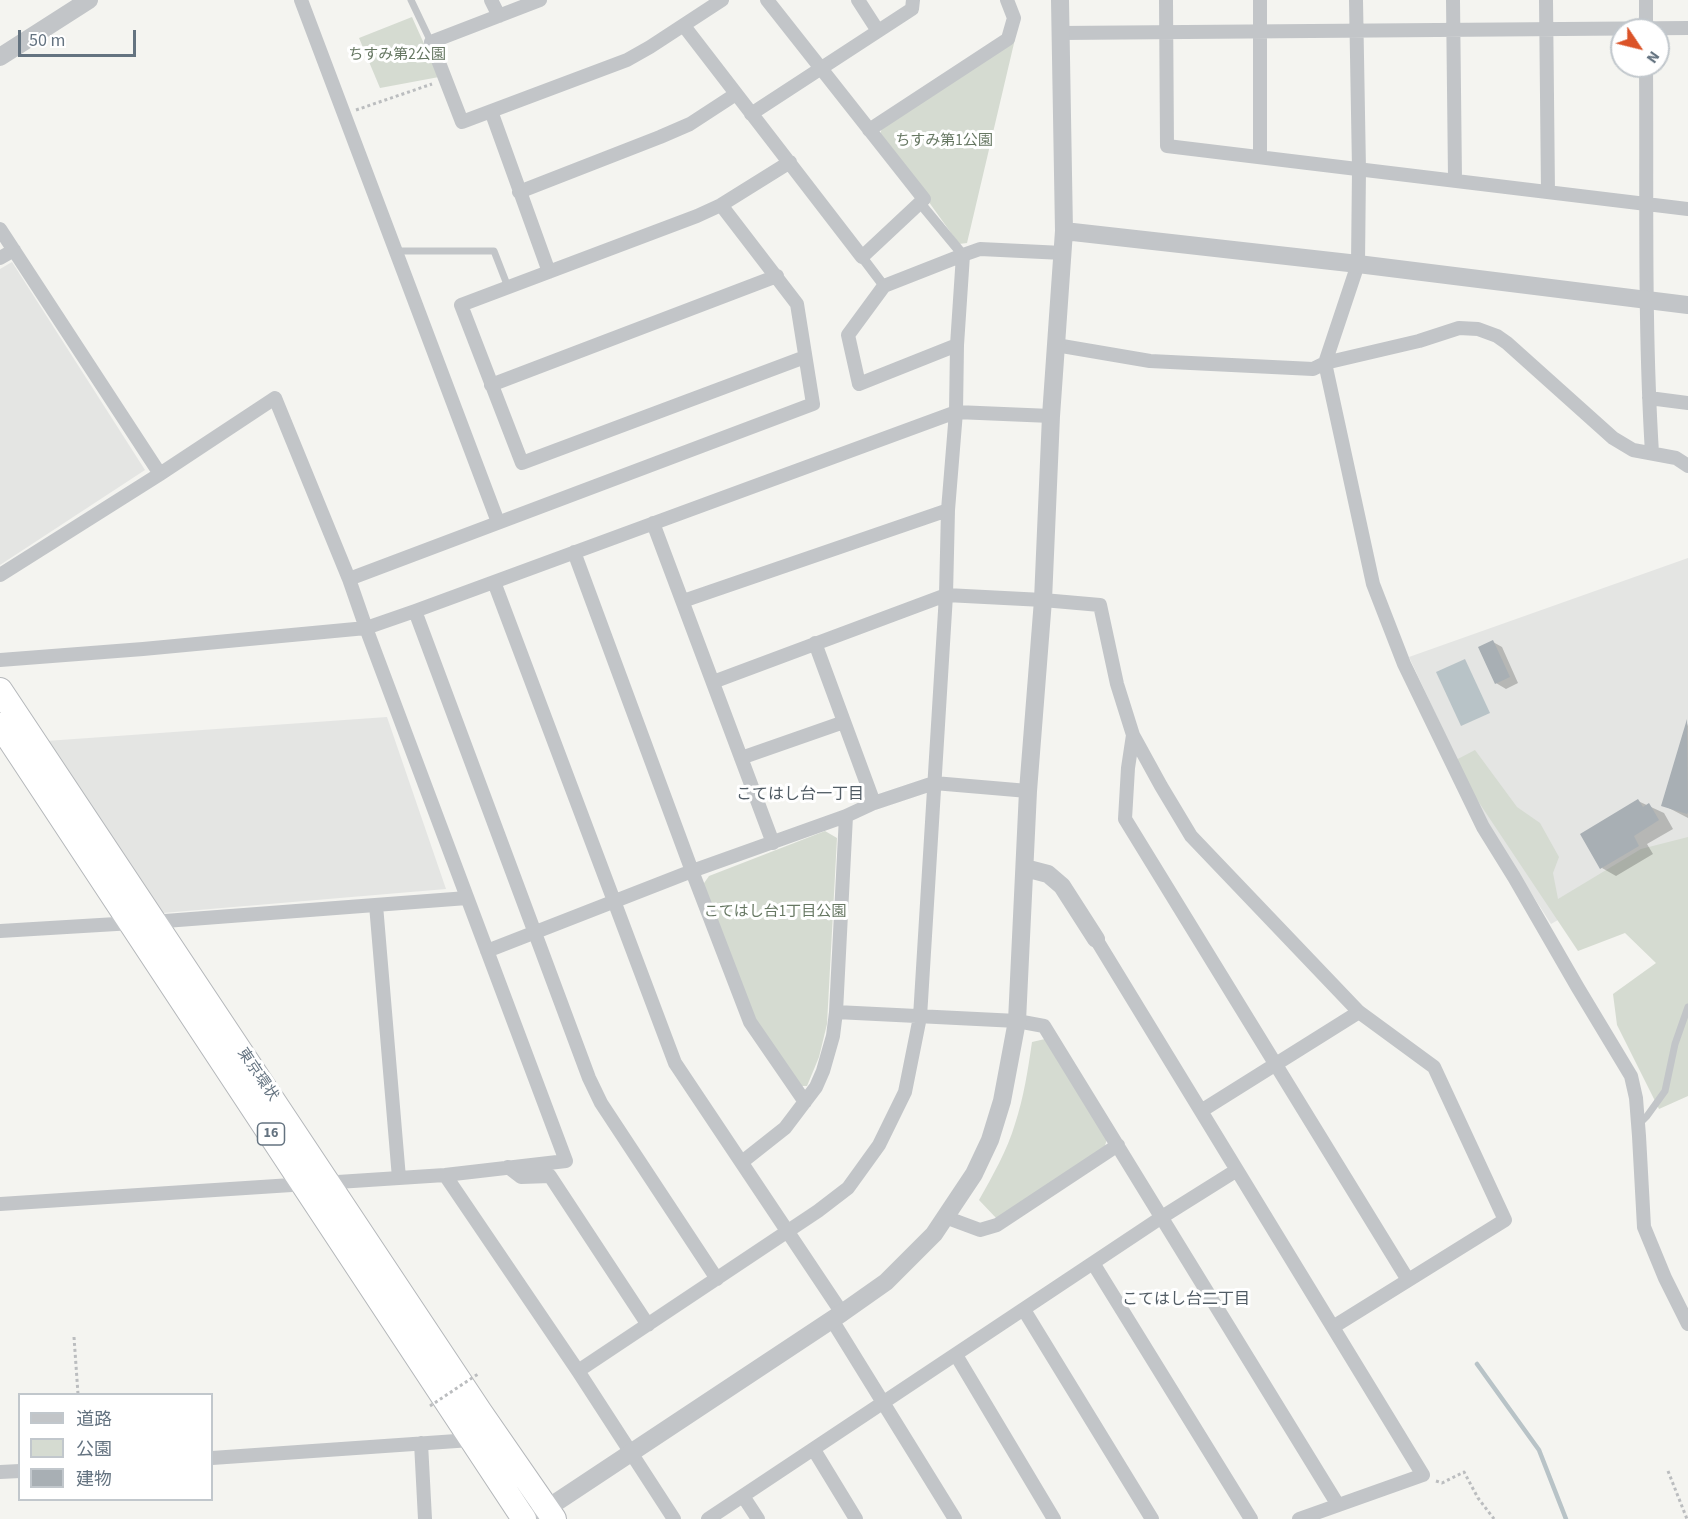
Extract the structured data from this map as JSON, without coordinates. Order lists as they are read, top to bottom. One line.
{"streets":{"highway":["東京環状","16"]},"districts":["こてはし台一丁目","こてはし台二丁目"],"parks":["ちすみ第2公園","ちすみ第1公園","こてはし台1丁目公園"],"legend":["道路","公園","建物"],"scale_bar":"50 m","north":"bottom right"}
